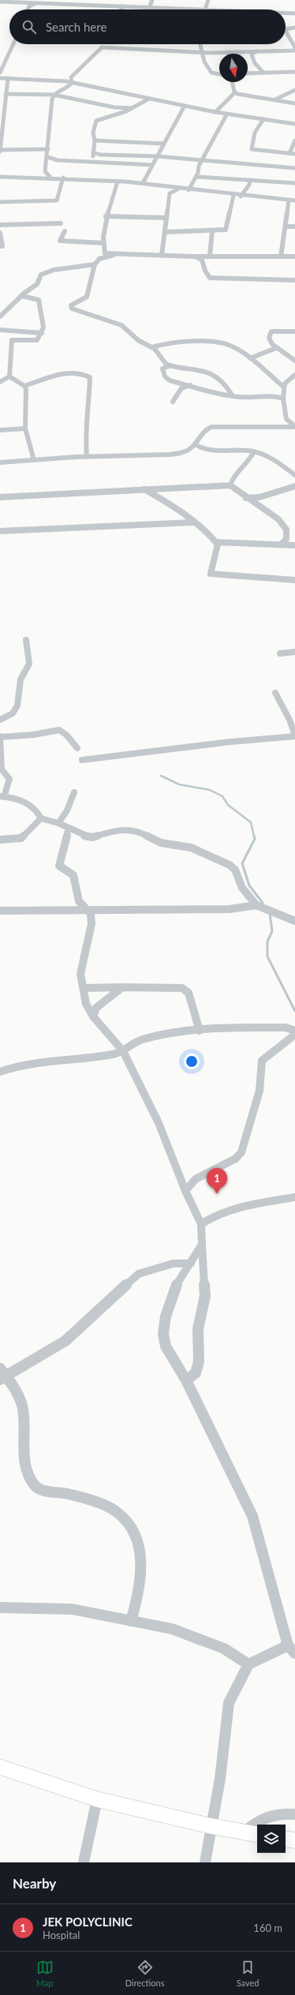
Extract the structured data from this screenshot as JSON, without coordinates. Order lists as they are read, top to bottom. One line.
{"north":"bottom","page":{"search":"Search here","pins":"1","heading":"Nearby","list":[{"mark":"1","name":"JEK POLYCLINIC","note":"Hospital","value":"160 m"}],"nav":["Map","Directions","Saved"]}}
